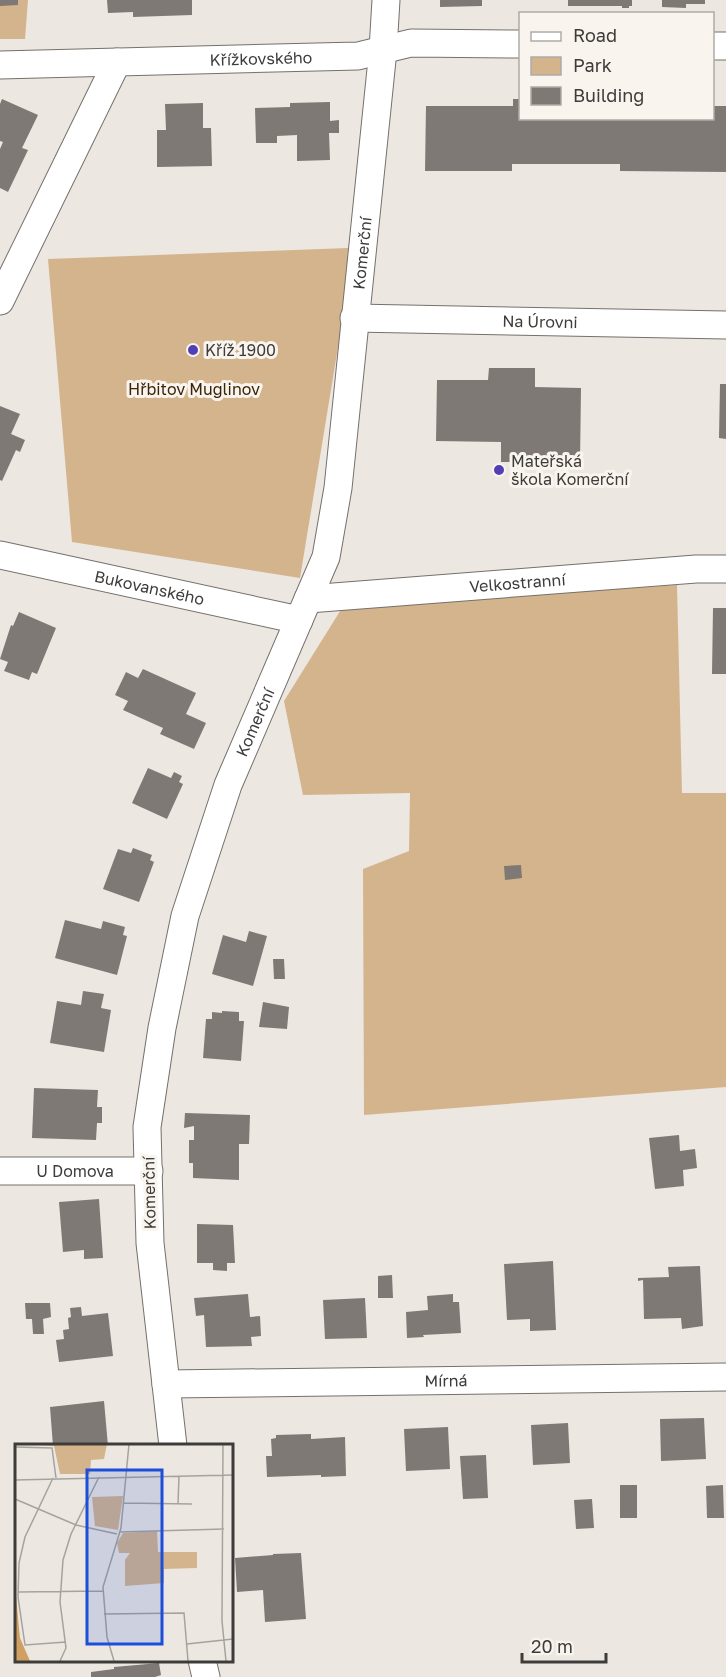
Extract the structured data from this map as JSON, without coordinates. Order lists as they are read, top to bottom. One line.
{"streets":{"street":["Křížkovského","Komerční","Na Úrovni","Velkostranní","Bukovanského","U Domova","Mírná"]},"crossings":[["Křížkovského","Komerční"],["Komerční","Na Úrovni"],["Komerční","Velkostranní"],["Komerční","Bukovanského"],["Komerční","U Domova"],["Komerční","Mírná"],["Velkostranní","Bukovanského"]],"parks":["Hřbitov Muglinov"],"places":["Kříž 1900","Mateřská škola Komerční"],"legend":["Road","Park","Building"],"scale_bar":"20 m"}
